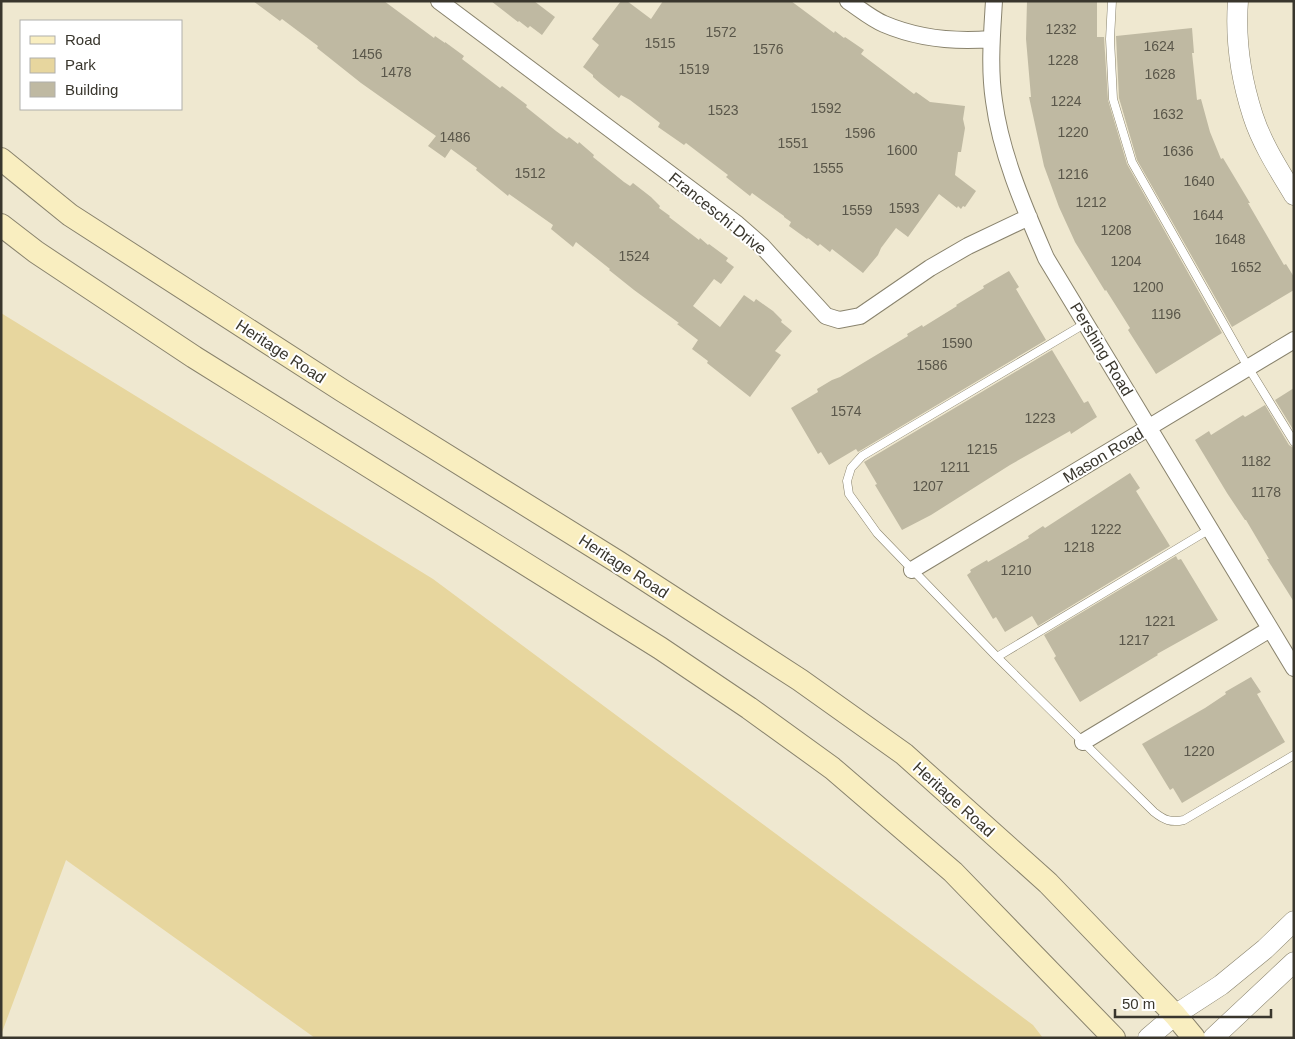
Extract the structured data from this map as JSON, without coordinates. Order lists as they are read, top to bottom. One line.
{"streets":{"main road":["Heritage Road"],"street":["Franceschi Drive","Pershing Road","Mason Road"]},"crossings":[["Franceschi Drive","Pershing Road"],["Pershing Road","Mason Road"]],"house_numbers":["1232","1572","1515","1624","1576","1456","1228","1519","1478","1628","1224","1592","1523","1632","1220","1596","1486","1551","1600","1636","1555","1512","1216","1640","1212","1593","1559","1644","1208","1648","1524","1204","1652","1200","1196","1590","1586","1574","1223","1215","1182","1211","1207","1178","1222","1218","1210","1221","1217","1220"],"legend":["Road","Park","Building"],"scale_bar":"50 m"}
